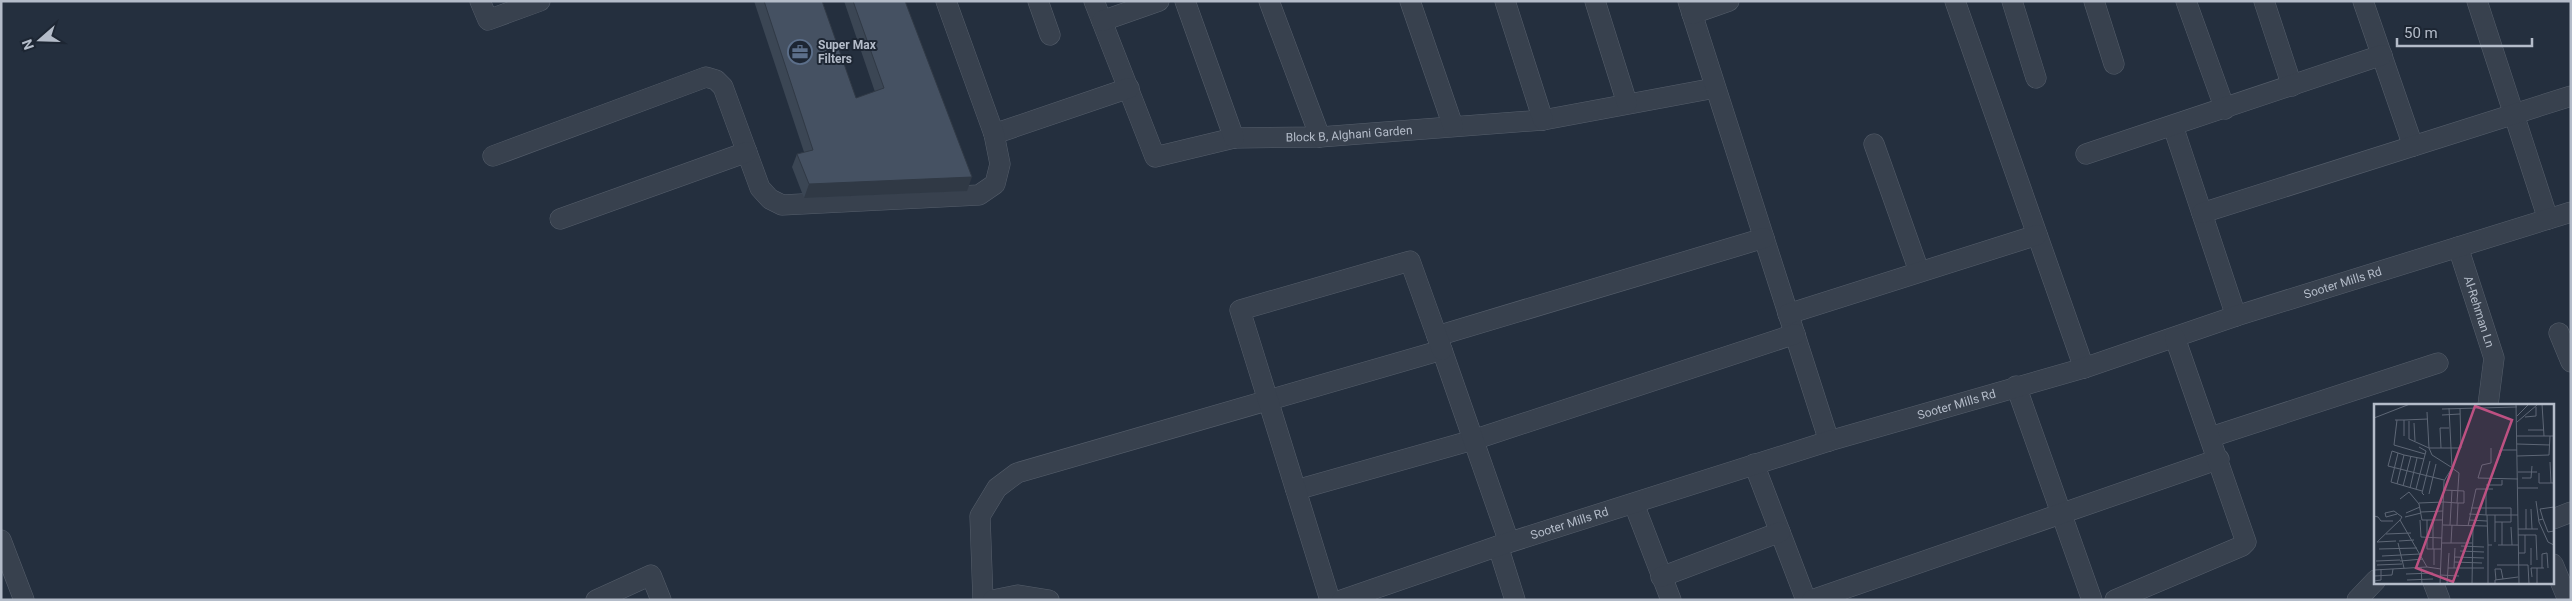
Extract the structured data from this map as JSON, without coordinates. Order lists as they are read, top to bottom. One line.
{"streets":{"street":["Block B, Alghani Garden","Sooter Mills Rd","Al-Rehman Ln"]},"crossings":[["Sooter Mills Rd","Al-Rehman Ln"]],"places":{"office":["Super Max Filters"]},"scale_bar":"50 m","north":"left"}
